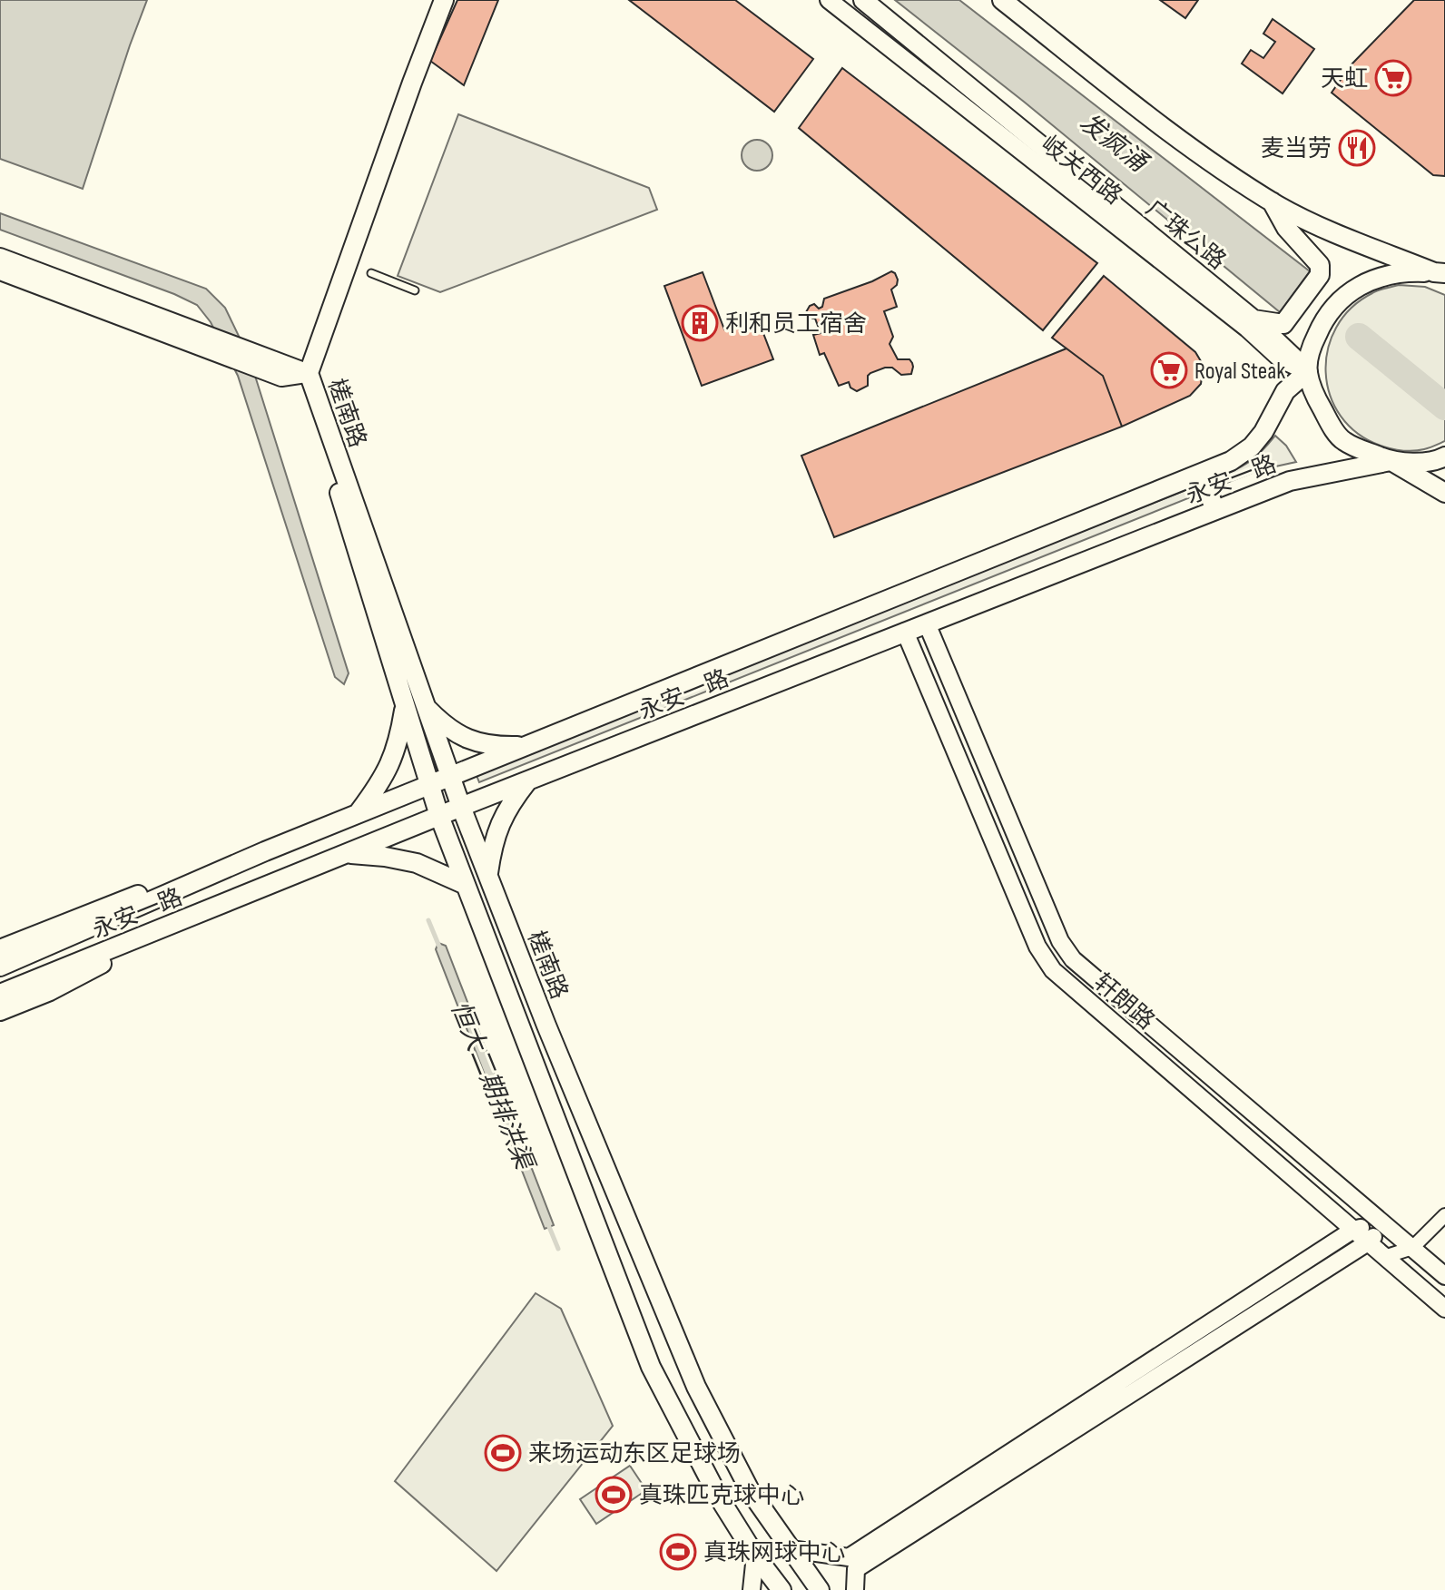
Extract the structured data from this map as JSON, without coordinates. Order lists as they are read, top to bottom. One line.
{"streets":{"main road":["广珠公路","槎南路","永安一路"],"street":["岐关西路","轩朗路"]},"crossings":[["岐关西路","广珠公路"],["岐关西路","永安一路"],["广珠公路","永安一路"],["槎南路","永安一路"],["永安一路","轩朗路"]],"water":["发疯涌","恒大二期排洪渠"],"places":{"supermarket":["天虹","Royal Steak"],"restaurant":["麦当劳"],"building":["利和员工宿舍"],"sports":["来场运动东区足球场","真珠匹克球中心","真珠网球中心"]}}
